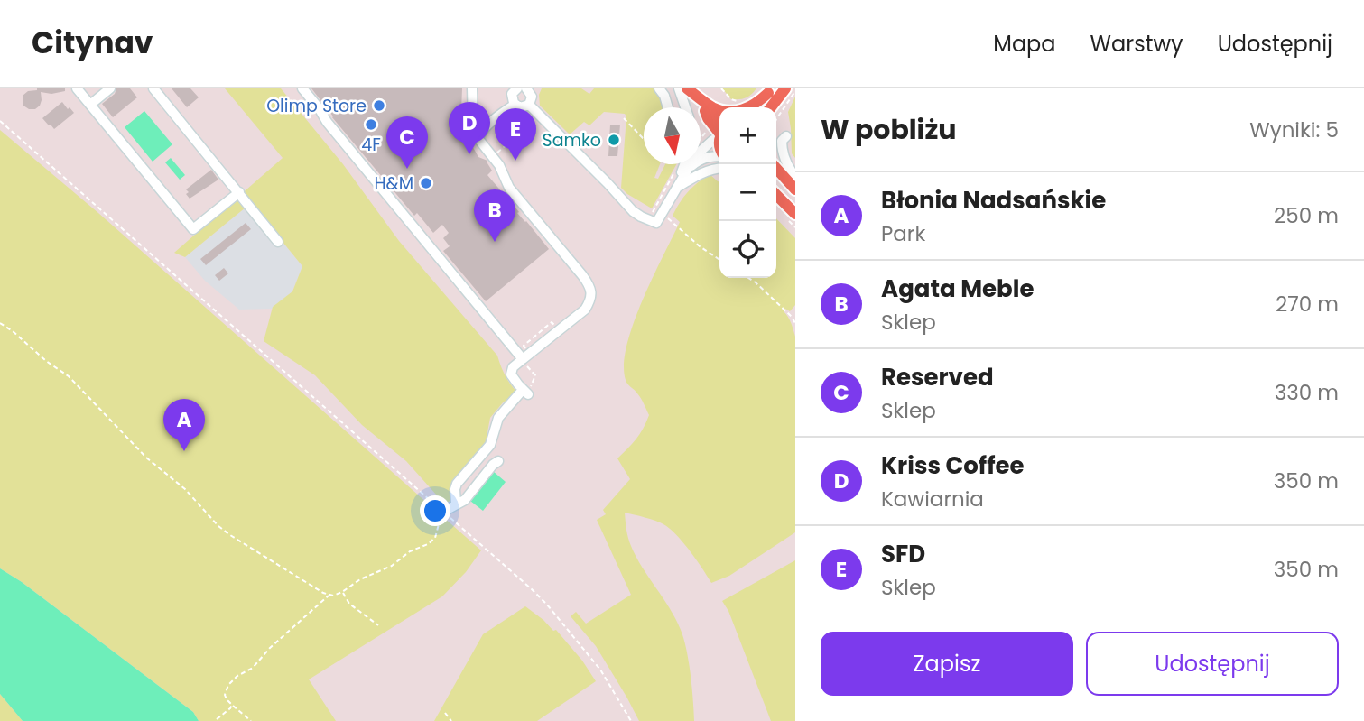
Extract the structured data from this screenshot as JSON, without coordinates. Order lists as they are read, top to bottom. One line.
{"places":["Olimp Store","4F","Samko","H&M"],"north":"bottom","page":{"header":"Citynav","nav":["Mapa","Warstwy","Udostępnij"],"heading":["W pobliżu","Wyniki: 5"],"pins":["D","E","C","B","A"],"map_buttons":["+","−"],"list":[{"mark":"A","name":"Błonia Nadsańskie","note":"Park","value":"250 m"},{"mark":"B","name":"Agata Meble","note":"Sklep","value":"270 m"},{"mark":"C","name":"Reserved","note":"Sklep","value":"330 m"},{"mark":"D","name":"Kriss Coffee","note":"Kawiarnia","value":"350 m"},{"mark":"E","name":"SFD","note":"Sklep","value":"350 m"}],"buttons":["Zapisz","Udostępnij"]}}
